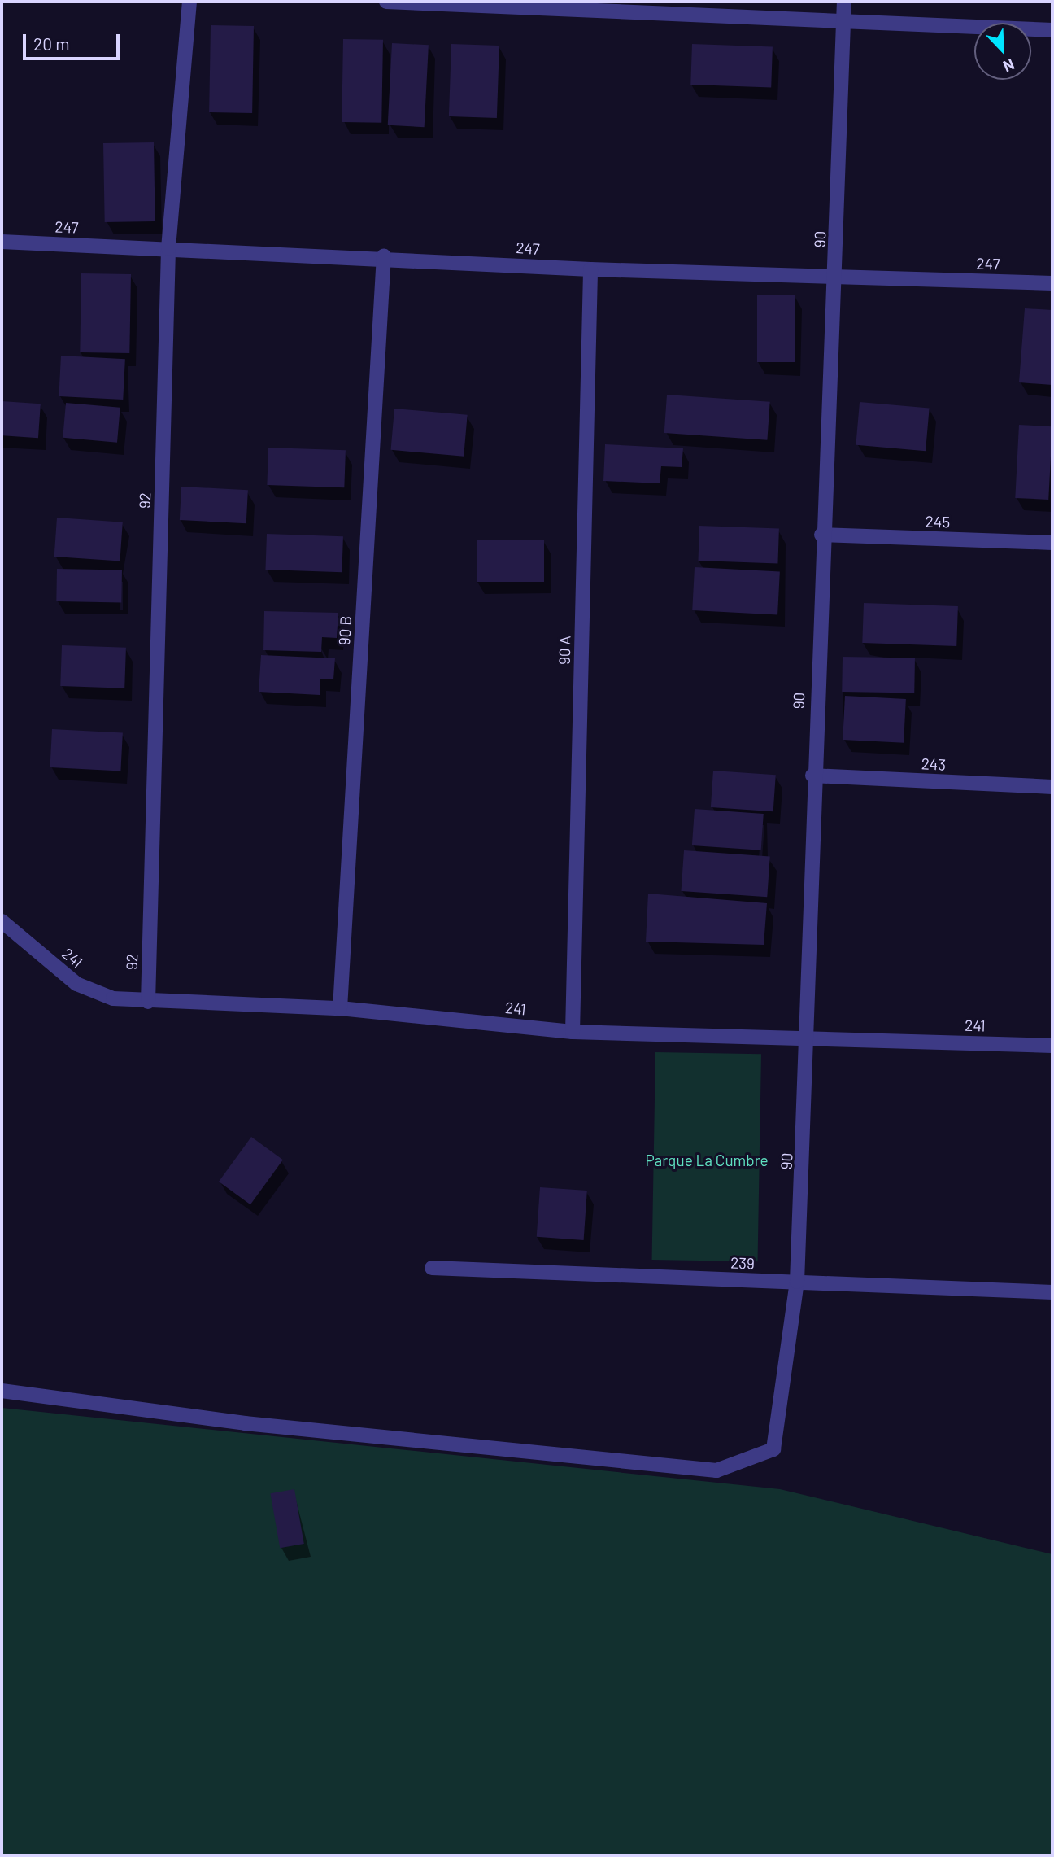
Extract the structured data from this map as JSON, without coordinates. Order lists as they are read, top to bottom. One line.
{"streets":{"street":["247","90","92","245","90 B","90 A","243","241","239"]},"crossings":[["247","90"],["247","92"],["247","90 B"],["247","90 A"],["90","245"],["90","243"],["90","241"],["90","239"],["92","241"],["90 B","241"],["90 A","241"]],"parks":["Parque La Cumbre"],"scale_bar":"20 m","north":"bottom right"}
